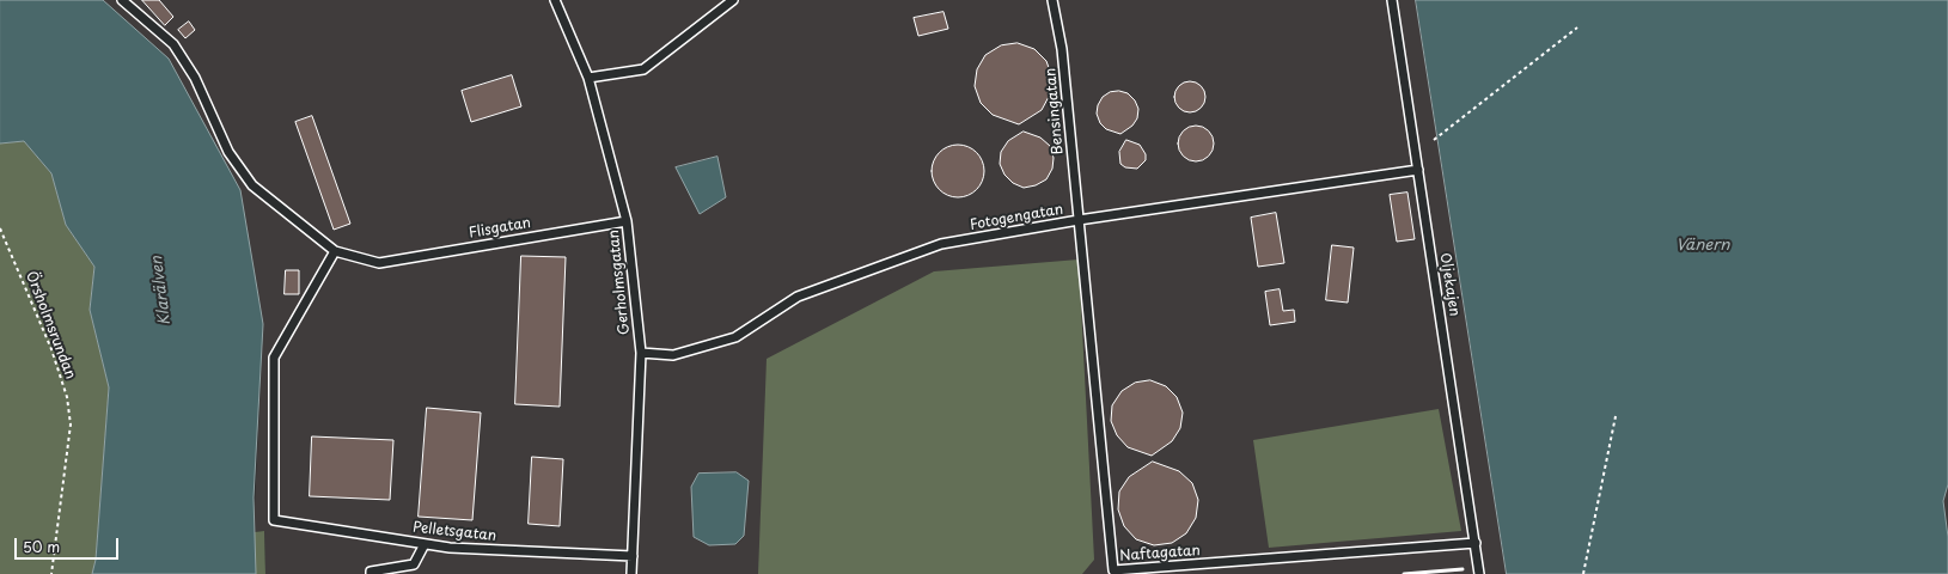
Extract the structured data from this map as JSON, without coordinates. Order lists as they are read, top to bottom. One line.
{"streets":{"lane":["Bensingatan","Fotogengatan","Flisgatan","Gerholmsgatan","Oljekajen","Pelletsgatan","Naftagatan"],"path":["Örsholmsrundan"]},"crossings":[["Bensingatan","Fotogengatan"],["Bensingatan","Naftagatan"],["Fotogengatan","Gerholmsgatan"],["Fotogengatan","Oljekajen"],["Fotogengatan","Naftagatan"],["Flisgatan","Gerholmsgatan"],["Flisgatan","Pelletsgatan"],["Gerholmsgatan","Pelletsgatan"],["Oljekajen","Naftagatan"]],"water":["Vänern","Klarälven"],"scale_bar":"50 m"}
